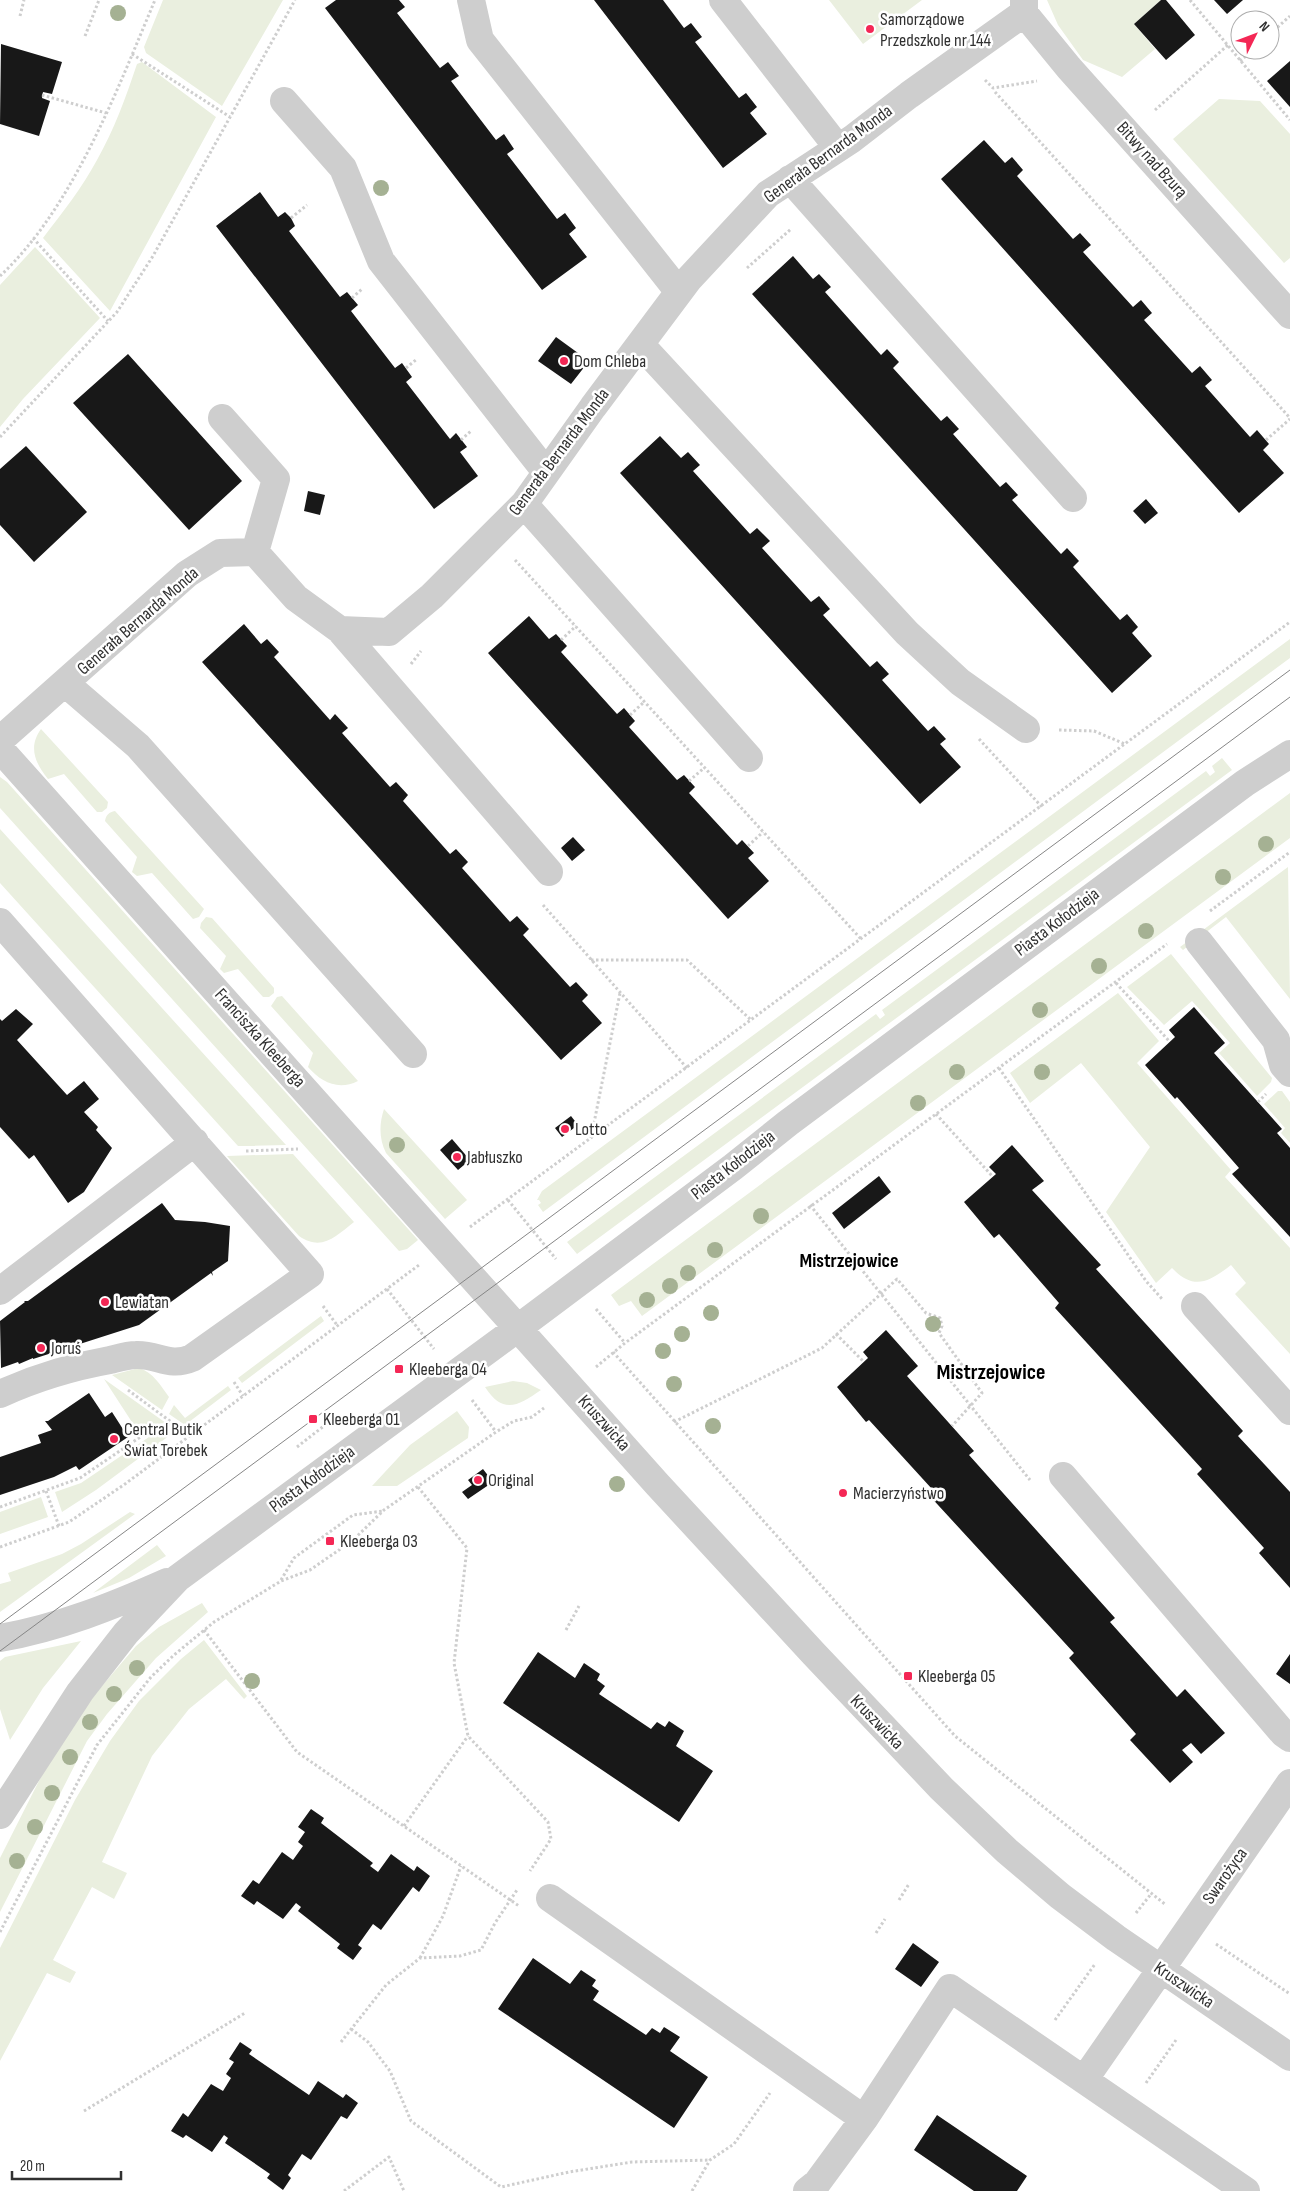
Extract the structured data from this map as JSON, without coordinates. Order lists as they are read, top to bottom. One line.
{"streets":{"street":["Generała Bernarda Monda","Bitwy nad Bzurą","Piasta Kołodzieja","Franciszka Kleeberga","Kruszwicka","Swarożyca"]},"crossings":[["Generała Bernarda Monda","Bitwy nad Bzurą"],["Piasta Kołodzieja","Franciszka Kleeberga"],["Piasta Kołodzieja","Kruszwicka"],["Franciszka Kleeberga","Kruszwicka"],["Kruszwicka","Swarożyca"]],"districts":["Mistrzejowice","Mistrzejowice"],"places":{"other":["Samorządowe Przedszkole nr 144","Dom Chleba","Lotto","Jabłuszko","Lewiatan","Joruś","Central Butik Świat Torebek","Original","Macierzyństwo"],"transit":["Kleeberga 04","Kleeberga 01","Kleeberga 03","Kleeberga 05"]},"scale_bar":"20 m","north":"top right"}
